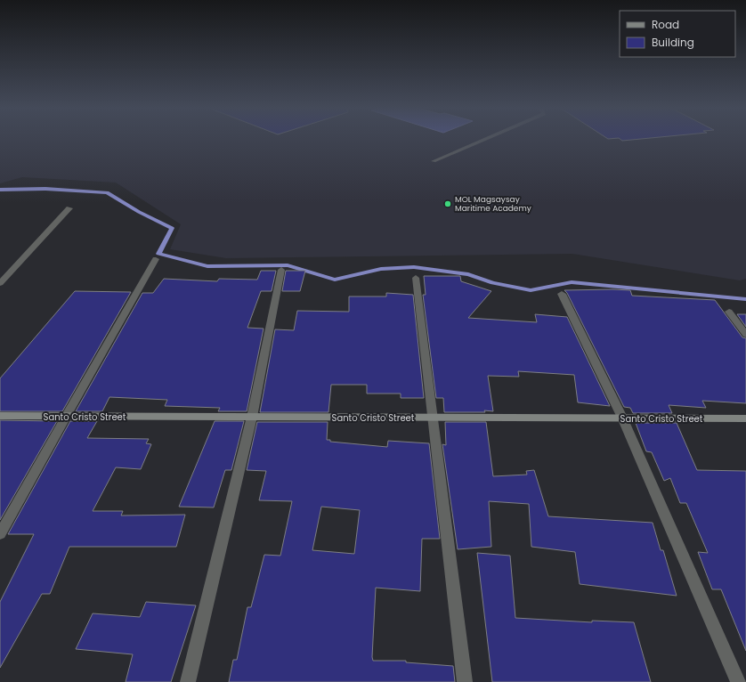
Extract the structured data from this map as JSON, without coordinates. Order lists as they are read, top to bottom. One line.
{"streets":{"street":["Santo Cristo Street"]},"places":["MOL Magsaysay Maritime Academy"],"legend":["Road","Building"]}
